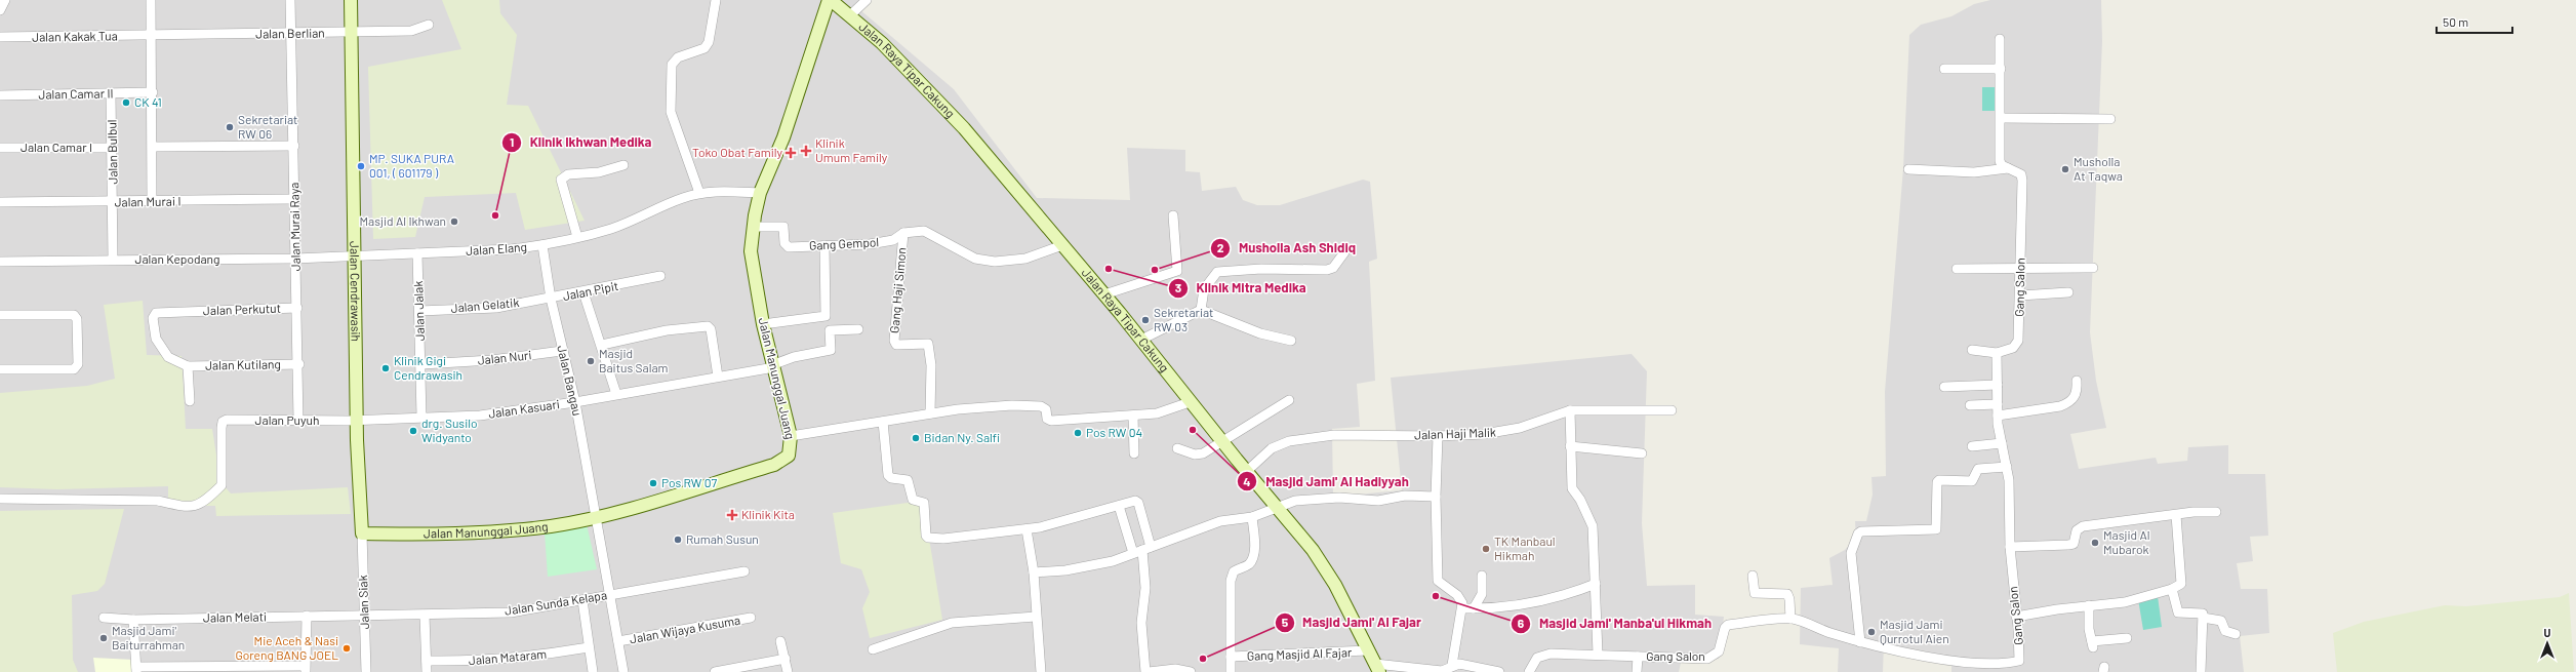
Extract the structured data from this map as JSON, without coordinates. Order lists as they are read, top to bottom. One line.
{"streets":{"street":["Jalan Berlian","Jalan Kakak Tua","Jalan Raya Tipar Cakung","Jalan Camar II","Jalan Camar I","Jalan Bulbul","Jalan Murai I","Jalan Murai Raya","Gang Gempol","Jalan Elang","Jalan Kepodang","Gang Salon","Gang Haji Simon","Jalan Cendrawasih","Jalan Pipit","Jalan Gelatik","Jalan Perkutut","Jalan Jalak","Jalan Nuri","Jalan Kutilang","Jalan Manunggal Juang","Jalan Bangau","Jalan Kasuari","Jalan Puyuh","Jalan Haji Malik","Jalan Siak","Jalan Sunda Kelapa","Jalan Melati","Jalan Wijaya Kusuma","Gang Masjid Al Fajar","Jalan Mataram"]},"crossings":[["Jalan Berlian","Jalan Kakak Tua"],["Jalan Berlian","Jalan Murai Raya"],["Jalan Berlian","Jalan Cendrawasih"],["Jalan Raya Tipar Cakung","Gang Gempol"],["Jalan Raya Tipar Cakung","Jalan Manunggal Juang"],["Jalan Raya Tipar Cakung","Jalan Haji Malik"],["Jalan Raya Tipar Cakung","Gang Masjid Al Fajar"],["Jalan Camar II","Jalan Bulbul"],["Jalan Camar I","Jalan Bulbul"],["Jalan Bulbul","Jalan Murai I"],["Jalan Bulbul","Jalan Kepodang"],["Jalan Murai I","Jalan Murai Raya"],["Jalan Murai Raya","Jalan Kepodang"],["Jalan Murai Raya","Jalan Perkutut"],["Jalan Murai Raya","Jalan Kutilang"],["Jalan Murai Raya","Jalan Puyuh"],["Gang Gempol","Gang Haji Simon"],["Gang Gempol","Jalan Manunggal Juang"],["Jalan Elang","Jalan Kepodang"],["Jalan Elang","Jalan Cendrawasih"],["Jalan Elang","Jalan Jalak"],["Jalan Elang","Jalan Manunggal Juang"],["Jalan Elang","Jalan Bangau"],["Jalan Kepodang","Jalan Cendrawasih"],["Jalan Cendrawasih","Jalan Manunggal Juang"],["Jalan Cendrawasih","Jalan Kasuari"],["Jalan Cendrawasih","Jalan Puyuh"],["Jalan Cendrawasih","Jalan Siak"],["Jalan Pipit","Jalan Gelatik"],["Jalan Pipit","Jalan Bangau"],["Jalan Gelatik","Jalan Jalak"],["Jalan Gelatik","Jalan Bangau"],["Jalan Perkutut","Jalan Kutilang"],["Jalan Jalak","Jalan Nuri"],["Jalan Jalak","Jalan Kasuari"],["Jalan Nuri","Jalan Bangau"],["Jalan Manunggal Juang","Jalan Bangau"],["Jalan Manunggal Juang","Jalan Kasuari"],["Jalan Manunggal Juang","Jalan Siak"],["Jalan Bangau","Jalan Kasuari"],["Jalan Bangau","Jalan Sunda Kelapa"],["Jalan Bangau","Jalan Wijaya Kusuma"],["Jalan Kasuari","Jalan Puyuh"],["Jalan Siak","Jalan Sunda Kelapa"],["Jalan Siak","Jalan Melati"],["Jalan Sunda Kelapa","Jalan Melati"]],"places":{"other":["CK 41","Sekretariat RW 06","MP. SUKA PURA 001, ( 601179 )","Musholla At Taqwa","Klinik Ikhwan Medika","Masjid Al Ikhwan","Klinik Mitra Medika","Musholla Ash Shidiq","Sekretariat RW 03","Masjid Baitus Salam","Klinik Gigi Cendrawasih","Masjid Jami' Al Hadiyyah","drg. Susilo Widyanto","Pos RW 04","Bidan Ny. Salfi","Pos RW 07","Rumah Susun","Masjid Al Mubarok","TK Manbaul Hikmah","Masjid Jami' Manba'ul Hikmah","Masjid Jami Qurrotul Aien","Masjid Jami' Baiturrahman","Mie Aceh & Nasi Goreng BANG JOEL","Masjid Jami' Al Fajar"],"health":["Klinik Umum Family","Toko Obat Family","Klinik Kita"]},"scale_bar":"50 m","north":"top"}
